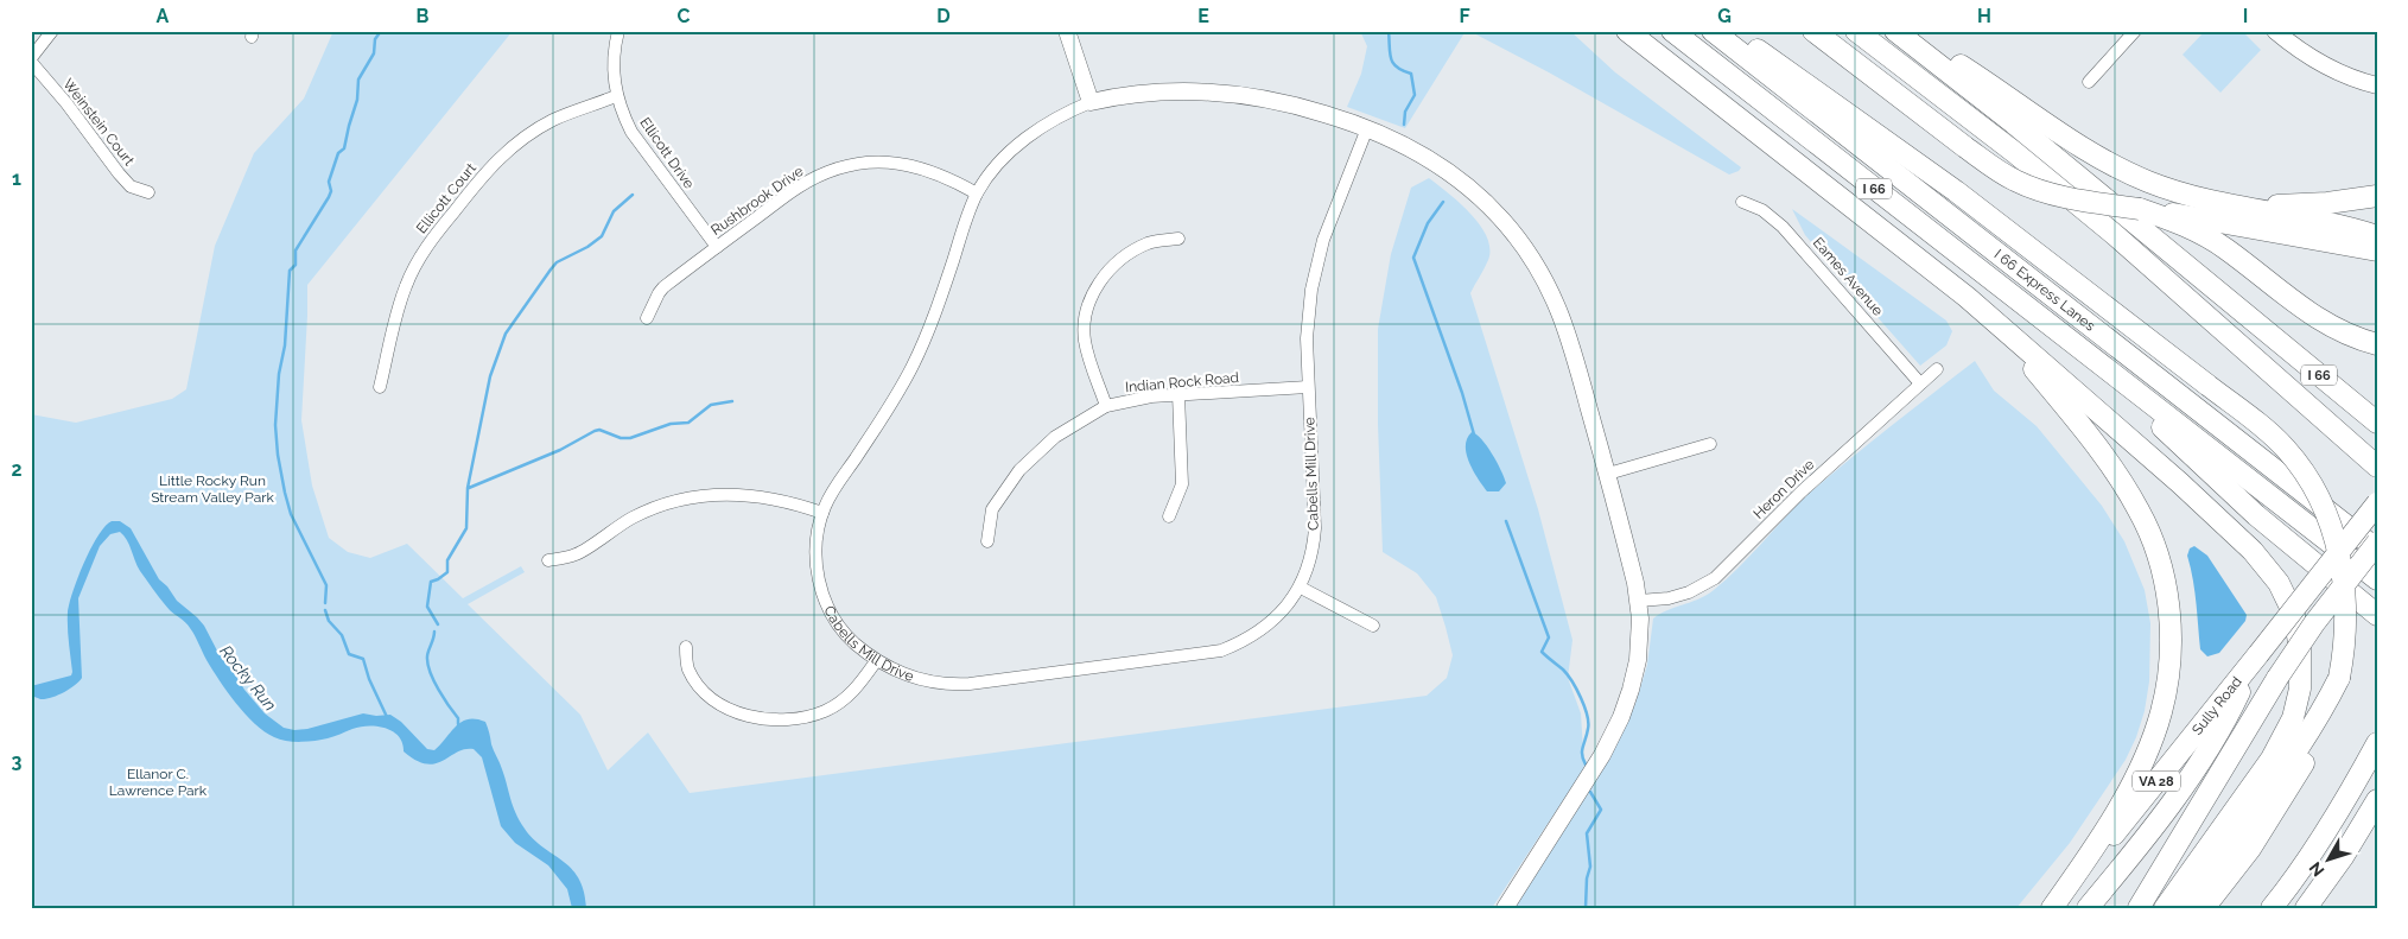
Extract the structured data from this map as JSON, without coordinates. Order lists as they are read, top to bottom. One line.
{"streets":{"highway":["I 66","I 66 Express Lanes","Sully Road","VA 28"],"street":["Weinstein Court","Ellicott Drive","Ellicott Court","Rushbrook Drive","Eames Avenue","Indian Rock Road","Cabells Mill Drive","Heron Drive"]},"crossings":[["Ellicott Drive","Ellicott Court"],["Ellicott Drive","Rushbrook Drive"],["Rushbrook Drive","Cabells Mill Drive"],["Eames Avenue","Heron Drive"],["Indian Rock Road","Cabells Mill Drive"],["Cabells Mill Drive","Heron Drive"]],"water":["Rocky Run"],"parks":["Little Rocky Run Stream Valley Park","Ellanor C. Lawrence Park"],"north":"bottom left","grid":{"columns":["A","B","C","D","E","F","G","H","I"],"rows":["1","2","3"]}}
